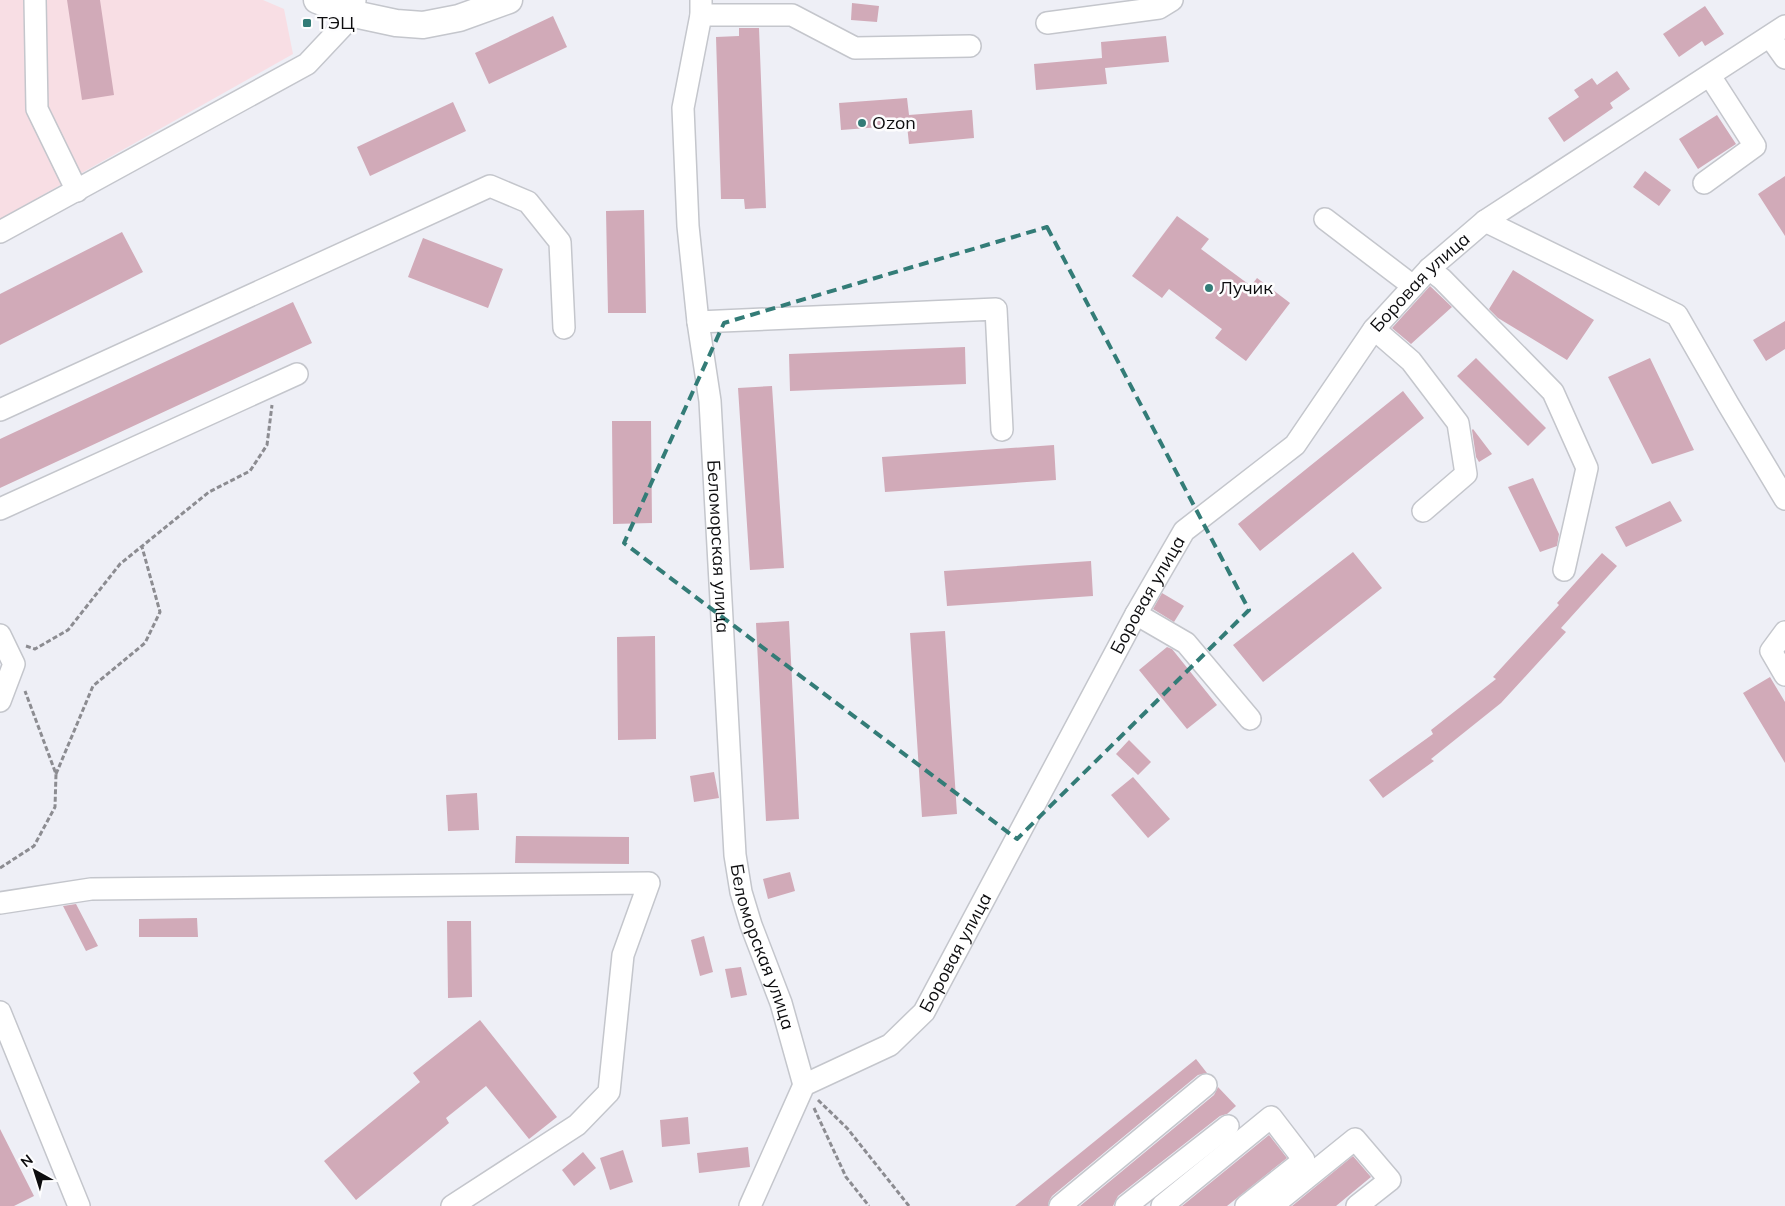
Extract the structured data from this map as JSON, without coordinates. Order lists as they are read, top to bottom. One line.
{"streets":{"street":["Боровая улица","Беломорская улица"]},"crossings":[["Боровая улица","Беломорская улица"]],"places":{"transit":["ТЭЦ"],"other":["Ozon","Лучик"]},"north":"top left"}
